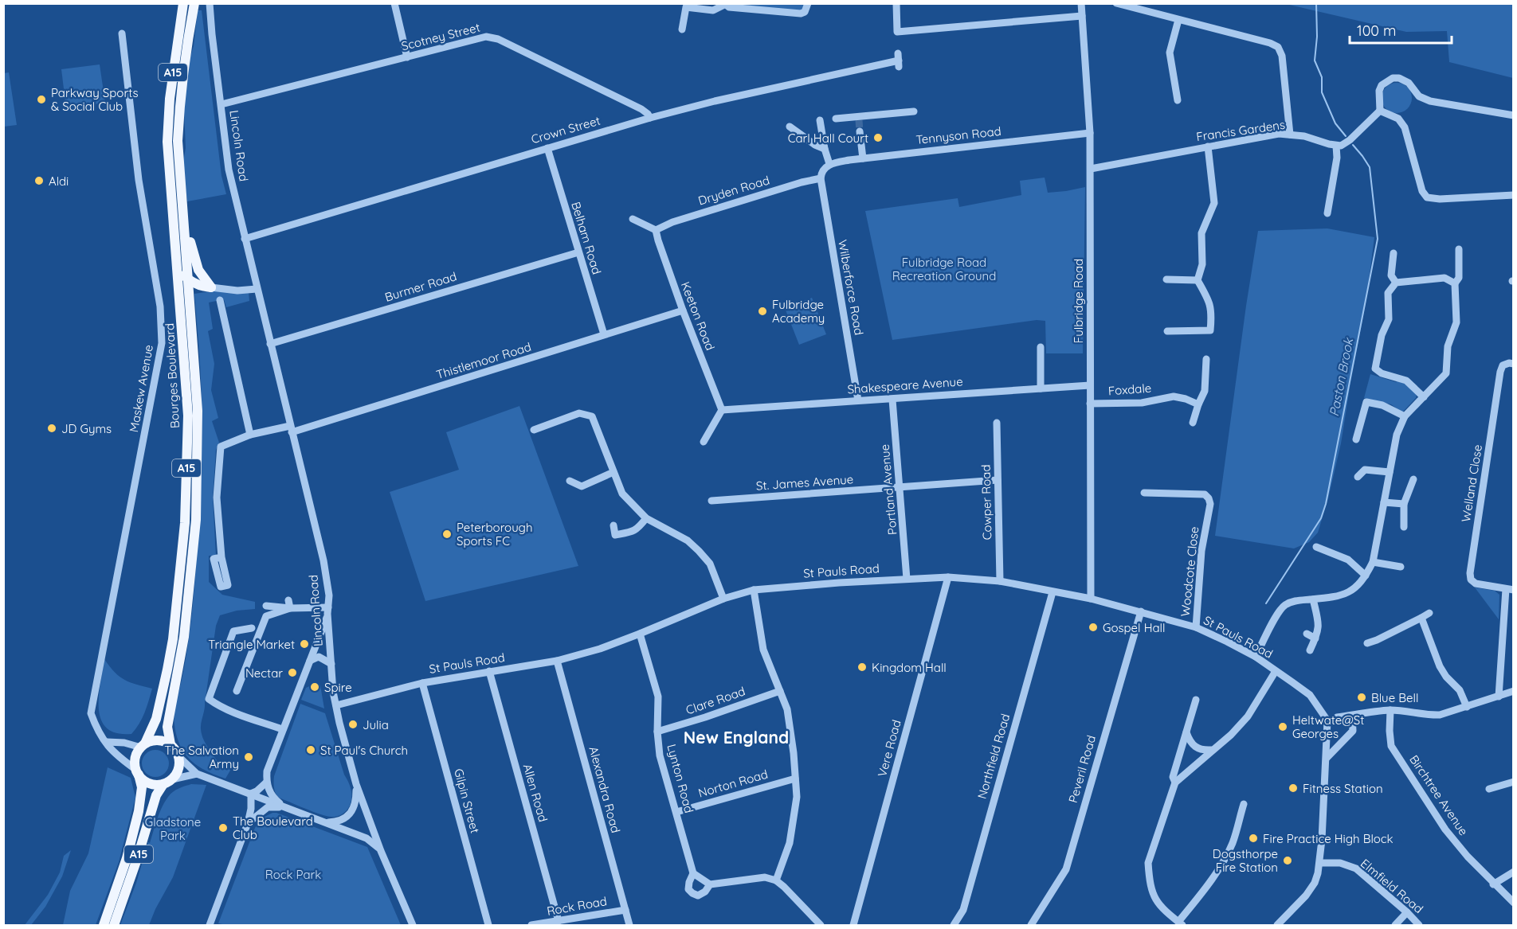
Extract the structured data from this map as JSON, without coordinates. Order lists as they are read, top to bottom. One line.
{"streets":{"main road":["A15","Bourges Boulevard"],"street":["Scotney Street","Crown Street","Francis Gardens","Tennyson Road","Lincoln Road","Dryden Road","Belham Road","Burmer Road","Wilberforce Road","Fulbridge Road","Keeton Road","Thistlemoor Road","Shakespeare Avenue","Maskew Avenue","Foxdale","St. James Avenue","Welland Close","Portland Avenue","Cowper Road","St Pauls Road","Woodcote Close","Clare Road","Vere Road","Northfield Road","Peveril Road","Lynton Road","Norton Road","Alexandra Road","Allen Road","Birchtree Avenue","Gilpin Street","Elmfield Road","Rock Road"]},"crossings":[["Scotney Street","Crown Street"],["Scotney Street","Lincoln Road"],["A15","Bourges Boulevard"],["A15","Maskew Avenue"],["Crown Street","Lincoln Road"],["Crown Street","Belham Road"],["Francis Gardens","Fulbridge Road"],["Tennyson Road","Fulbridge Road"],["Lincoln Road","Burmer Road"],["Lincoln Road","Thistlemoor Road"],["Lincoln Road","St Pauls Road"],["Dryden Road","Wilberforce Road"],["Dryden Road","Keeton Road"],["Belham Road","Burmer Road"],["Belham Road","Thistlemoor Road"],["Wilberforce Road","Shakespeare Avenue"],["Fulbridge Road","Shakespeare Avenue"],["Fulbridge Road","Foxdale"],["Fulbridge Road","St Pauls Road"],["Keeton Road","Thistlemoor Road"],["Keeton Road","Shakespeare Avenue"],["Bourges Boulevard","Maskew Avenue"],["Shakespeare Avenue","Portland Avenue"],["St. James Avenue","Portland Avenue"],["St. James Avenue","Cowper Road"],["Portland Avenue","St Pauls Road"],["Cowper Road","St Pauls Road"],["St Pauls Road","Woodcote Close"],["St Pauls Road","Vere Road"],["St Pauls Road","Northfield Road"],["St Pauls Road","Peveril Road"],["St Pauls Road","Lynton Road"],["St Pauls Road","Alexandra Road"],["St Pauls Road","Allen Road"],["St Pauls Road","Gilpin Street"],["Clare Road","Lynton Road"],["Lynton Road","Norton Road"],["Alexandra Road","Rock Road"],["Allen Road","Rock Road"]],"districts":["New England"],"water":["Paston Brook"],"parks":["Fulbridge Road Recreation Ground","Gladstone Park","Rock Park"],"places":["Parkway Sports & Social Club","Carl Hall Court","Aldi","Fulbridge Academy","JD Gyms","Peterborough Sports FC","Gospel Hall","Triangle Market","Kingdom Hall","Nectar","Spire","Blue Bell","Julia","Heltwate@St Georges","St Paul's Church","The Salvation Army","Fitness Station","The Boulevard Club","Fire Practice High Block","Dogsthorpe Fire Station"],"scale_bar":"100 m"}
